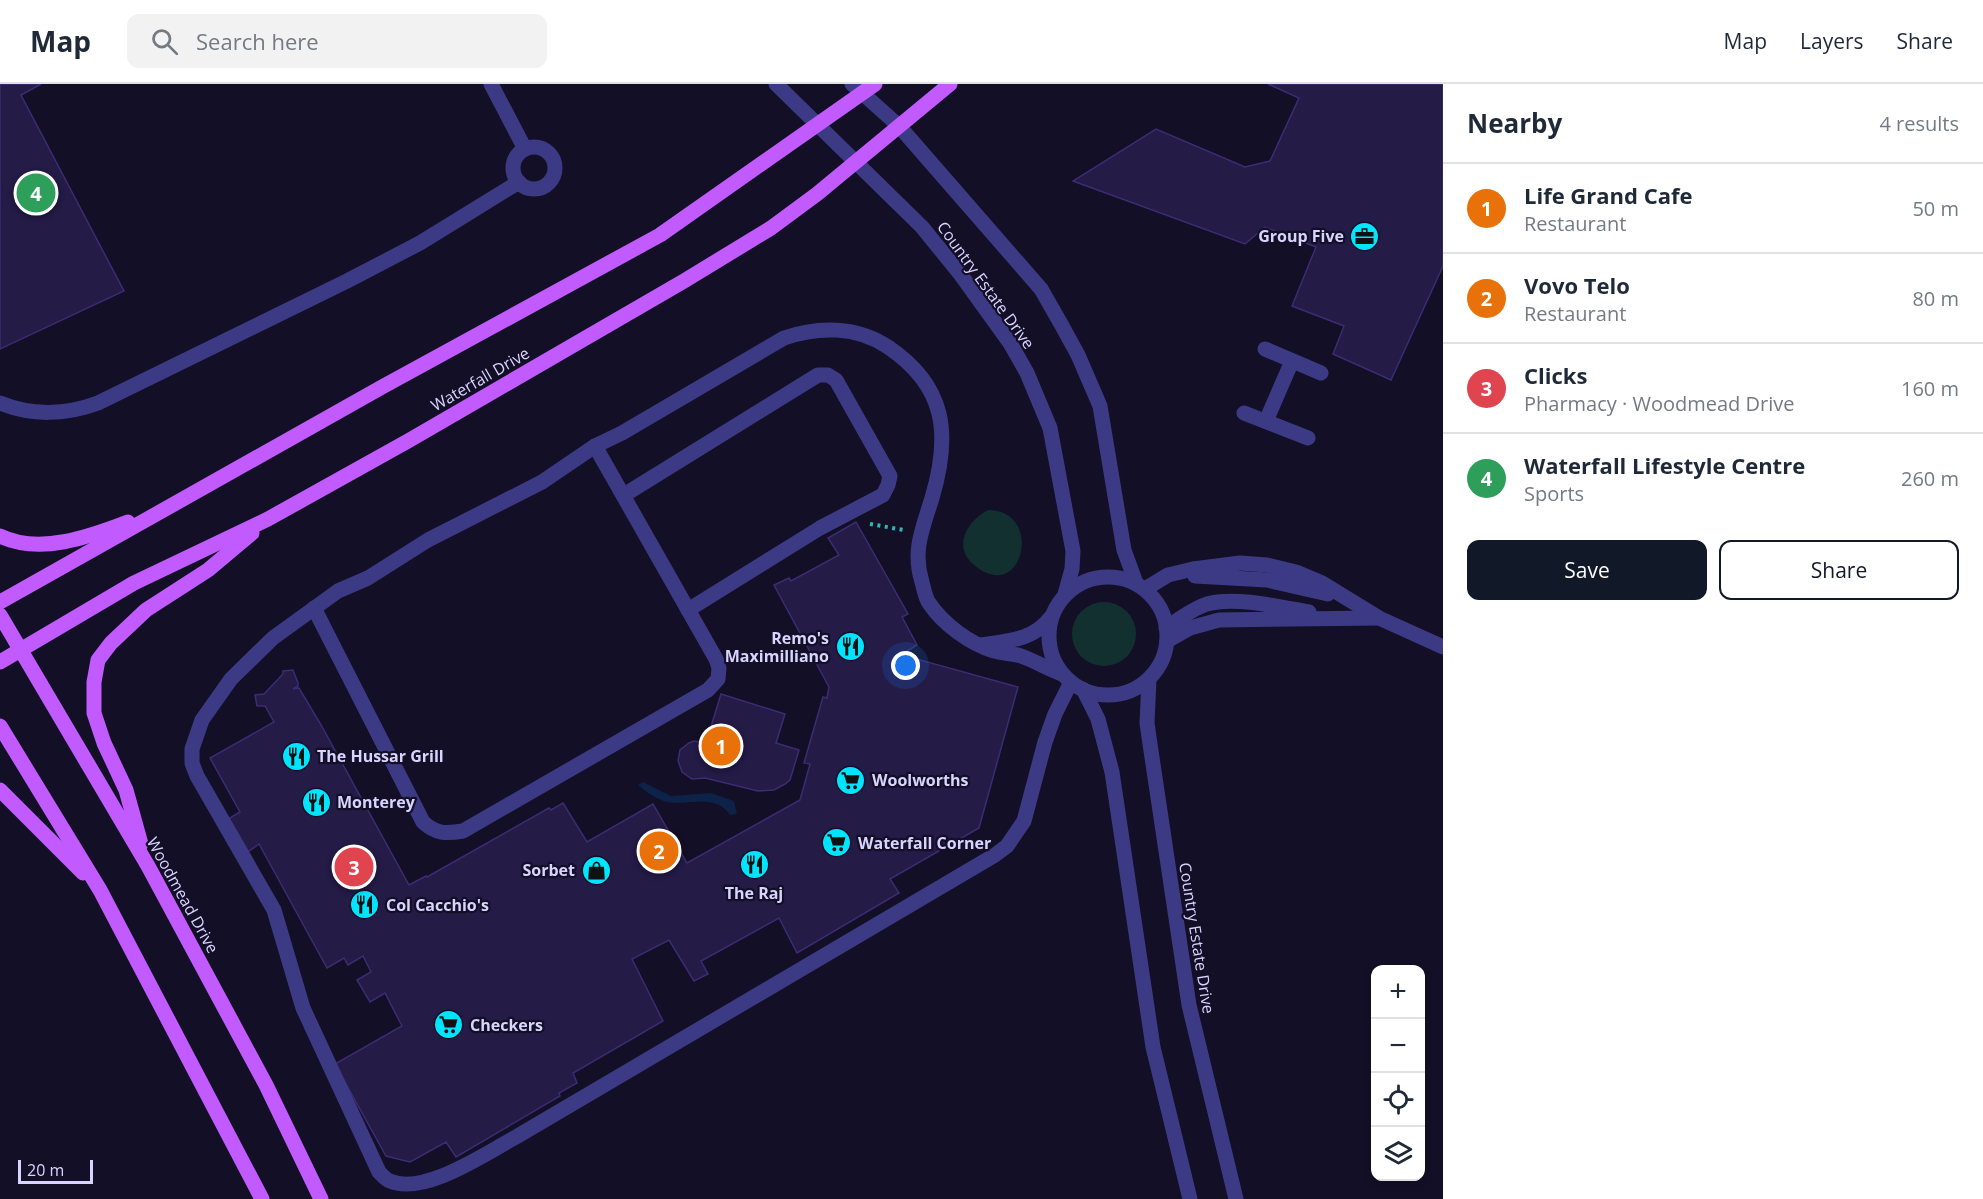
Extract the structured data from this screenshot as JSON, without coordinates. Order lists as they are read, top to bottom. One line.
{"streets":{"main road":["Waterfall Drive","Woodmead Drive"],"street":["Country Estate Drive"]},"crossings":[["Country Estate Drive","Waterfall Drive"],["Waterfall Drive","Woodmead Drive"]],"places":{"office":["Group Five"],"restaurant":["Remo's Maximilliano","The Hussar Grill","Monterey","The Raj","Col Cacchio's"],"supermarket":["Woolworths","Waterfall Corner","Checkers"],"shop":["Sorbet"]},"scale_bar":"20 m","page":{"header":"Map","search":"Search here","nav":["Map","Layers","Share"],"heading":["Nearby","4 results"],"list":[{"mark":"1","name":"Life Grand Cafe","note":"Restaurant","value":"50 m"},{"mark":"2","name":"Vovo Telo","note":"Restaurant","value":"80 m"},{"mark":"3","name":"Clicks","note":"Pharmacy · Woodmead Drive","value":"160 m"},{"mark":"4","name":"Waterfall Lifestyle Centre","note":"Sports","value":"260 m"}],"pins":["4","1","2","3"],"buttons":["Save","Share"],"map_buttons":["+","−"],"scale":"20 m"}}
